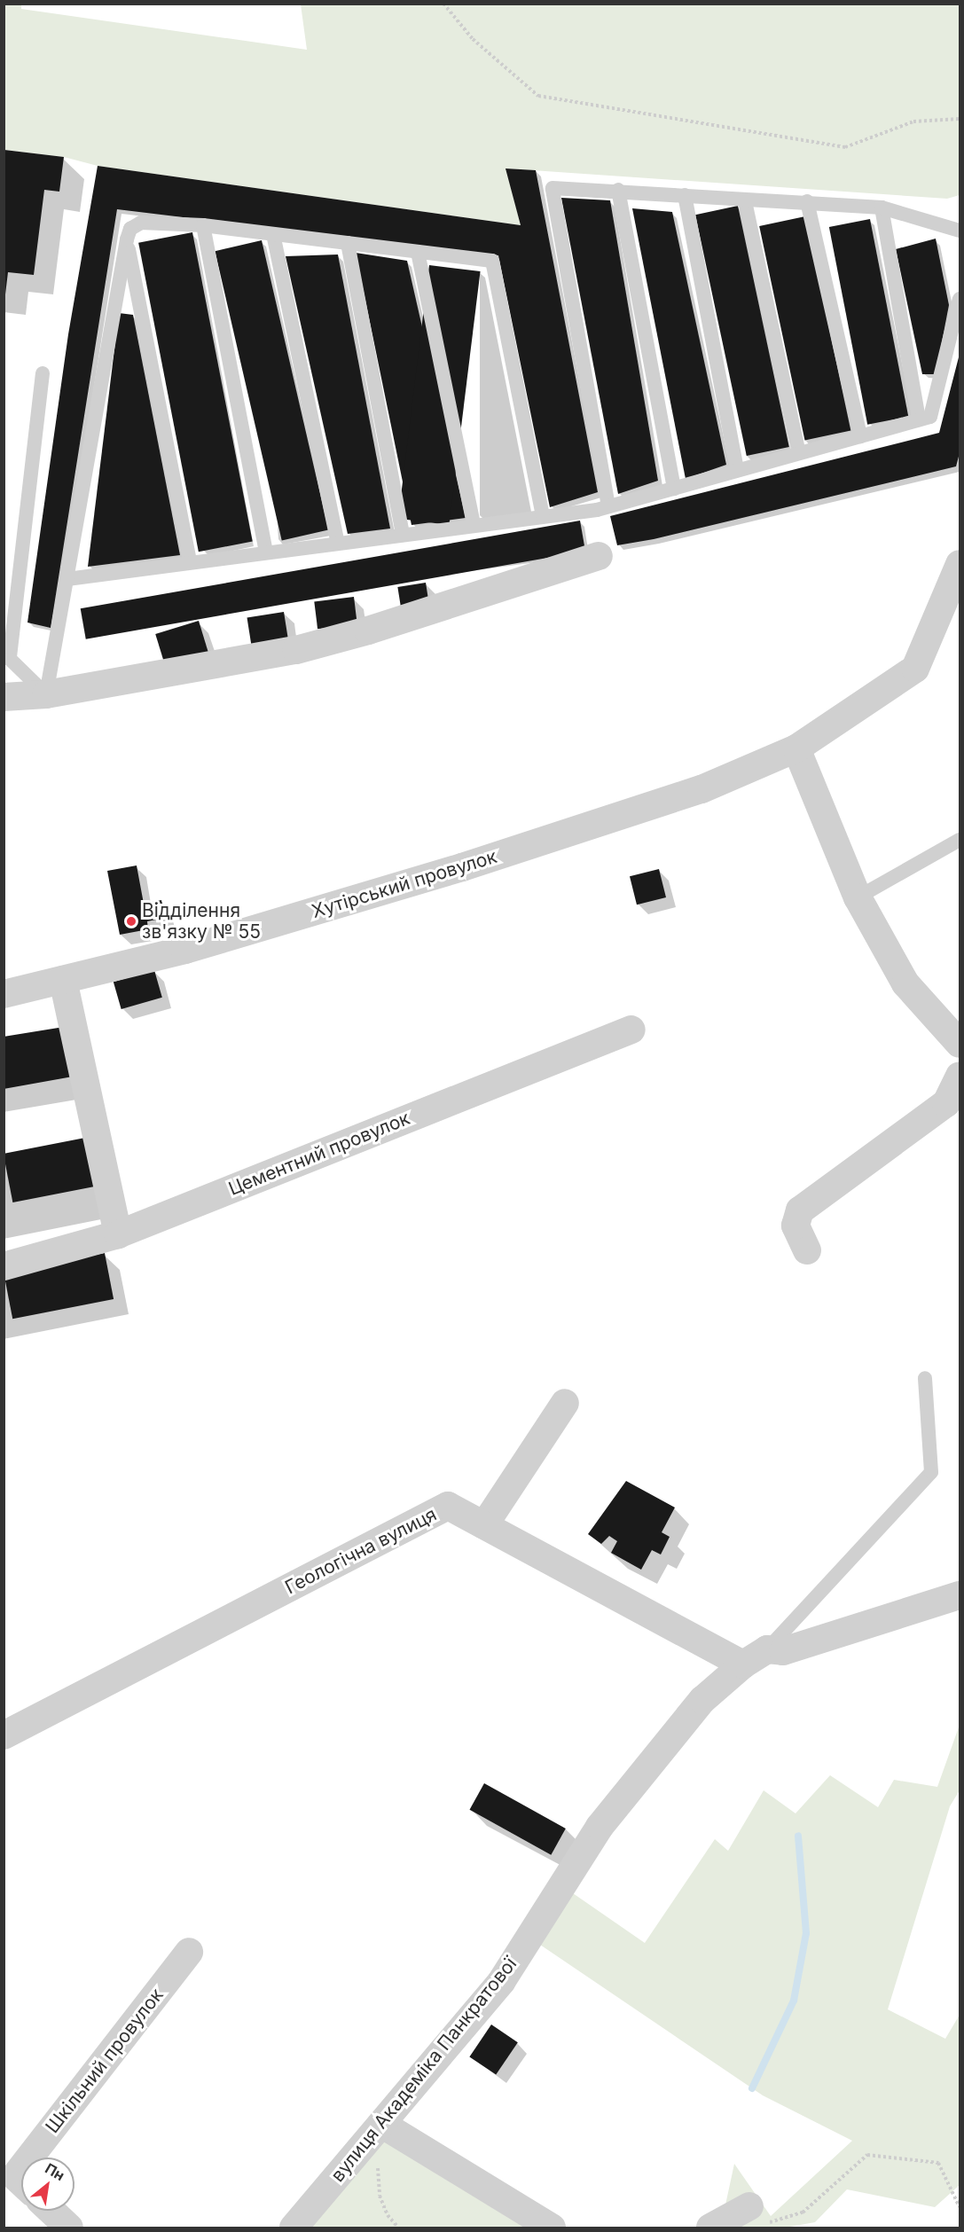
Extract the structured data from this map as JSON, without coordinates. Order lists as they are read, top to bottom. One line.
{"streets":{"street":["Хутірський провулок","Цементний провулок","Геологічна вулиця","Шкільний провулок","вулиця Академіка Панкратової"]},"crossings":[["Геологічна вулиця","вулиця Академіка Панкратової"]],"places":["Відділення зв'язку № 55"],"north":"top right"}
